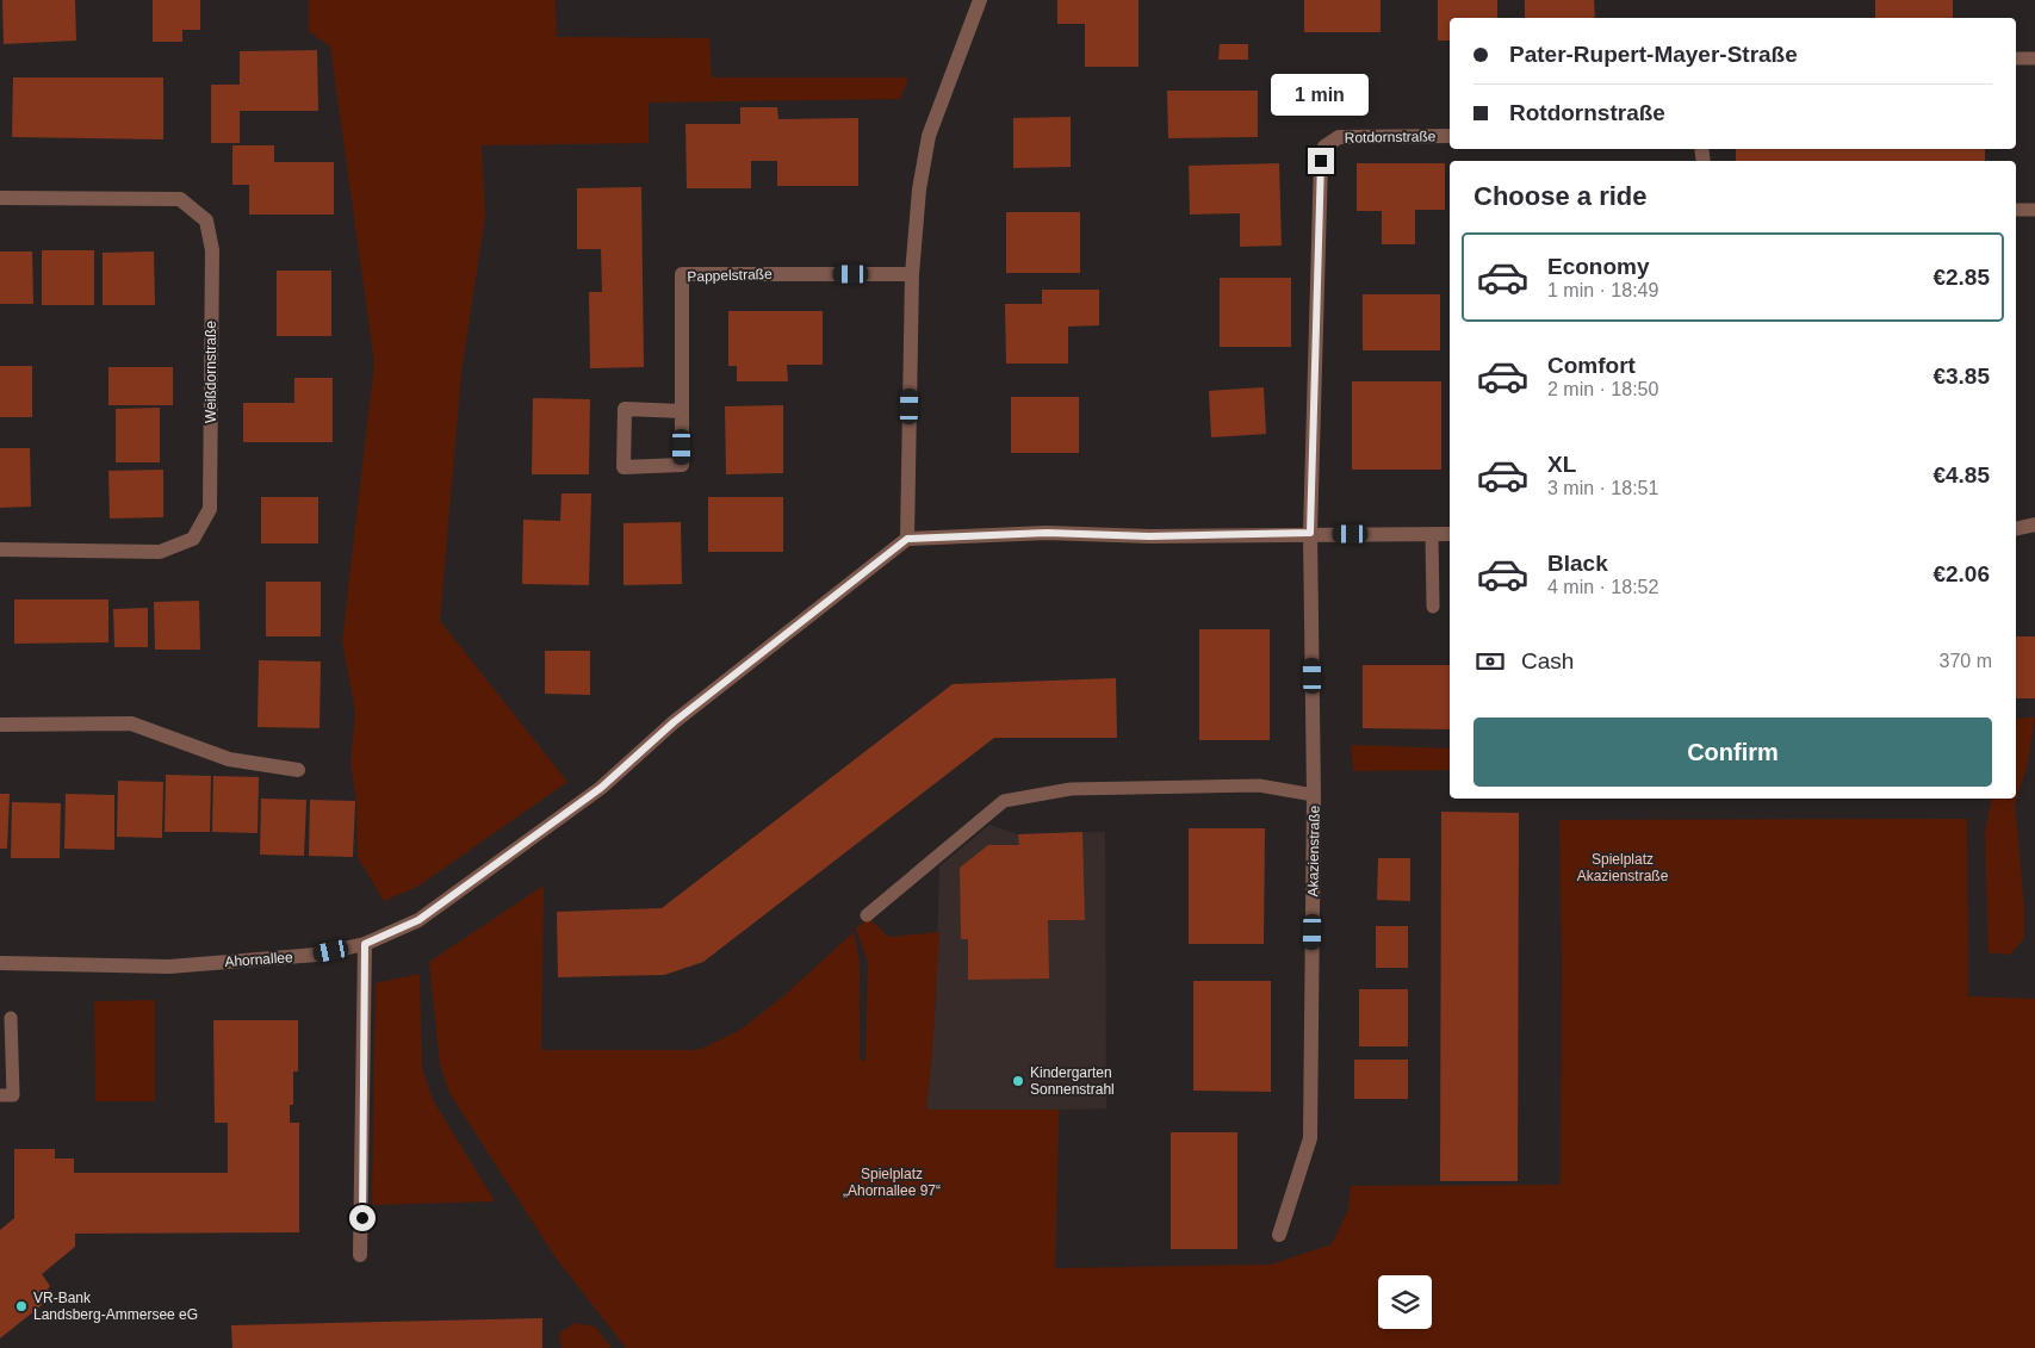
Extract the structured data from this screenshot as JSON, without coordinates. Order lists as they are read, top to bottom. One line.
{"streets":{"street":["Rotdornstraße","Pappelstraße","Weißdornstraße","Akazienstraße","Ahornallee"]},"crossings":[["Rotdornstraße","Akazienstraße"]],"parks":["Spielplatz Akazienstraße","Spielplatz „Ahornallee 97“"],"places":["Kindergarten Sonnenstrahl","VR-Bank Landsberg-Ammersee eG"],"page":{"banner":["Pater-Rupert-Mayer-Straße","Rotdornstraße"],"bubble":"1 min","heading":"Choose a ride","list":[{"name":"Economy","note":"1 min · 18:49","value":"€2.85"},{"name":"Comfort","note":"2 min · 18:50","value":"€3.85"},{"name":"XL","note":"3 min · 18:51","value":"€4.85"},{"name":"Black","note":"4 min · 18:52","value":"€2.06"}],"pay":["Cash","370 m"],"buttons":"Confirm"}}
